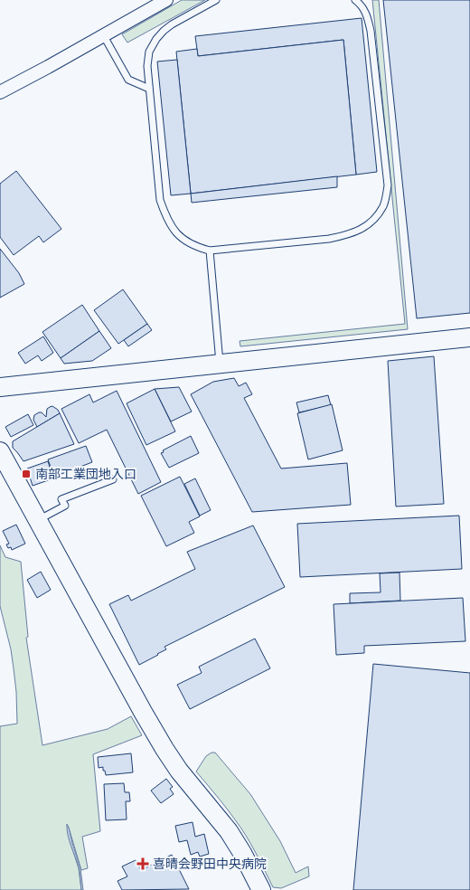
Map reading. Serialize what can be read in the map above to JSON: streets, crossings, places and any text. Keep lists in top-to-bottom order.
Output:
{
  "places": {
    "transit": ["南部工業団地入口"],
    "health": ["喜晴会野田中央病院"]
  }
}
